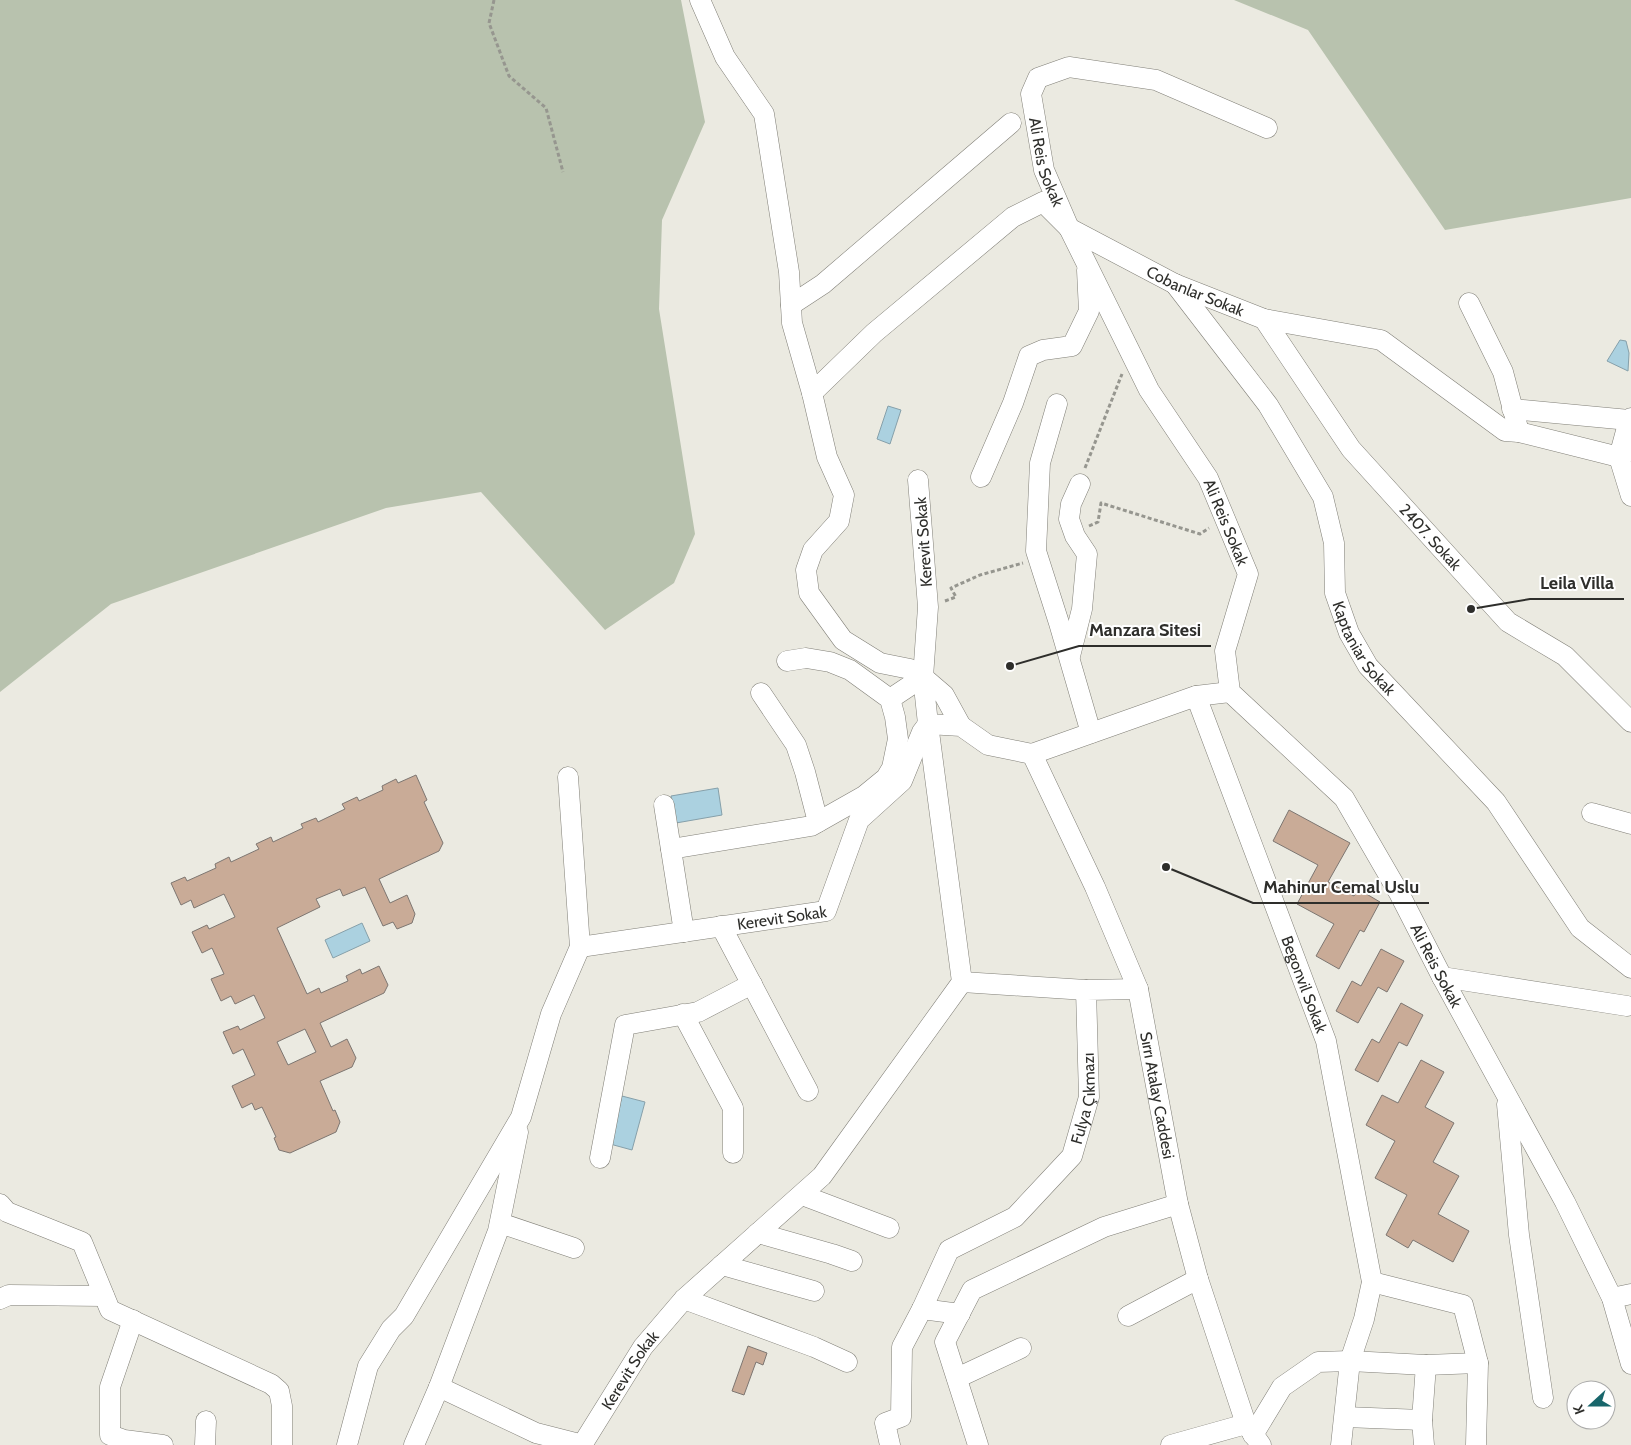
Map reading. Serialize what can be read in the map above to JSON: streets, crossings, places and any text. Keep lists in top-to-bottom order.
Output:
{
  "streets": {
    "street": [
      "Ali Reis Sokak",
      "Cobanlar Sokak",
      "2407. Sokak",
      "Kerevit Sokak",
      "Kaptaniar Sokak",
      "Begonvil Sokak",
      "Sırrı Atalay Caddesi",
      "Fulya Çıkmazı"
    ]
  },
  "crossings": [
    ["Ali Reis Sokak", "Cobanlar Sokak"],
    ["Cobanlar Sokak", "2407. Sokak"],
    ["Cobanlar Sokak", "Kaptaniar Sokak"]
  ],
  "places": ["Leila Villa", "Manzara Sitesi", "Mahinur Cemal Uslu"],
  "north": "left"
}
